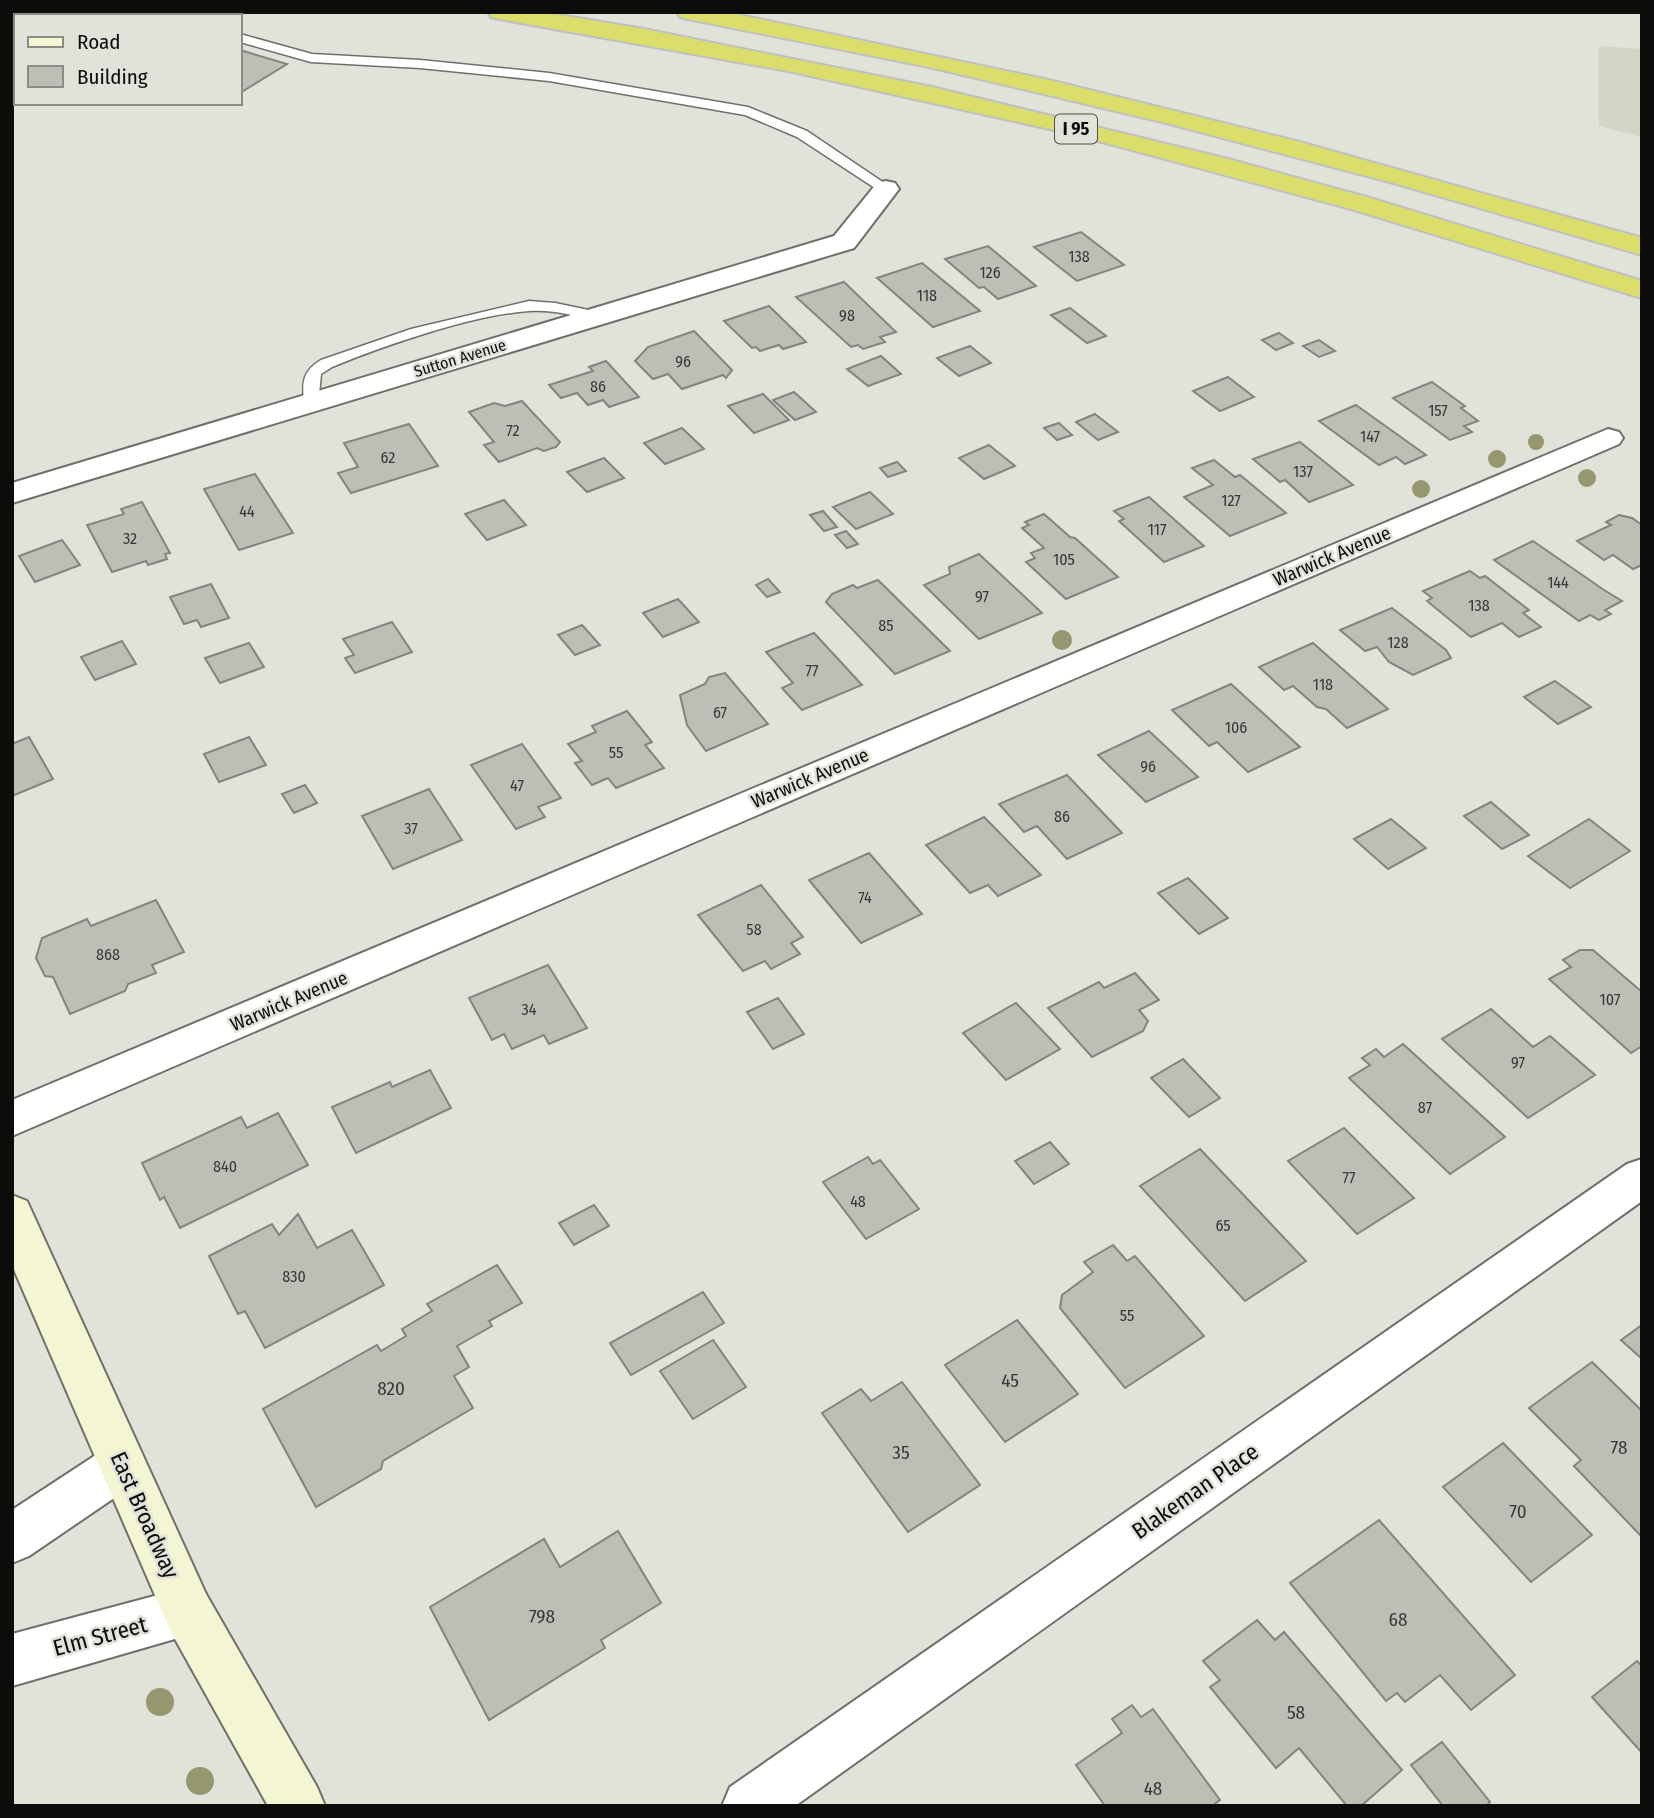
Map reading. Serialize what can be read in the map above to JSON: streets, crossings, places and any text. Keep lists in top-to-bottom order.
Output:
{
  "streets": {
    "highway": ["I 95"],
    "street": [
      "Sutton Avenue",
      "Warwick Avenue",
      "Blakeman Place",
      "East Broadway",
      "Elm Street"
    ]
  },
  "crossings": [
    ["East Broadway", "Elm Street"]
  ],
  "house_numbers": [
    "138",
    "126",
    "118",
    "98",
    "96",
    "86",
    "157",
    "72",
    "147",
    "62",
    "137",
    "127",
    "44",
    "117",
    "32",
    "105",
    "144",
    "97",
    "138",
    "85",
    "128",
    "77",
    "118",
    "67",
    "106",
    "55",
    "96",
    "47",
    "86",
    "37",
    "74",
    "58",
    "868",
    "107",
    "34",
    "97",
    "87",
    "840",
    "77",
    "48",
    "65",
    "830",
    "55",
    "45",
    "820",
    "78",
    "35",
    "70",
    "798",
    "68",
    "58",
    "48"
  ],
  "legend": ["Road", "Building"]
}
